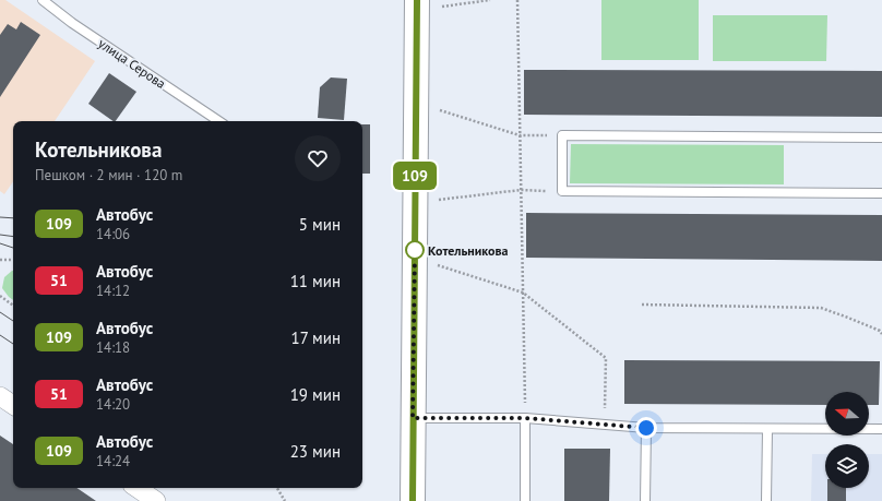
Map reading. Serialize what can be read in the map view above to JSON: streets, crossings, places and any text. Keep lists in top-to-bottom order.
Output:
{
  "streets": {
    "lane": ["улица Серова"]
  },
  "places": ["Котельникова"],
  "lines": ["bus line 109"],
  "north": "left",
  "page": {
    "on_map": "109",
    "heading": ["Котельникова", "Пешком · 2 мин · 120 m"],
    "list": [
      {
        "mark": "109",
        "name": "Автобус",
        "note": "14:06",
        "value": "5 мин"
      },
      {
        "mark": "51",
        "name": "Автобус",
        "note": "14:12",
        "value": "11 мин"
      },
      {
        "mark": "109",
        "name": "Автобус",
        "note": "14:18",
        "value": "17 мин"
      },
      {
        "mark": "51",
        "name": "Автобус",
        "note": "14:20",
        "value": "19 мин"
      },
      {
        "mark": "109",
        "name": "Автобус",
        "note": "14:24",
        "value": "23 мин"
      }
    ]
  }
}
